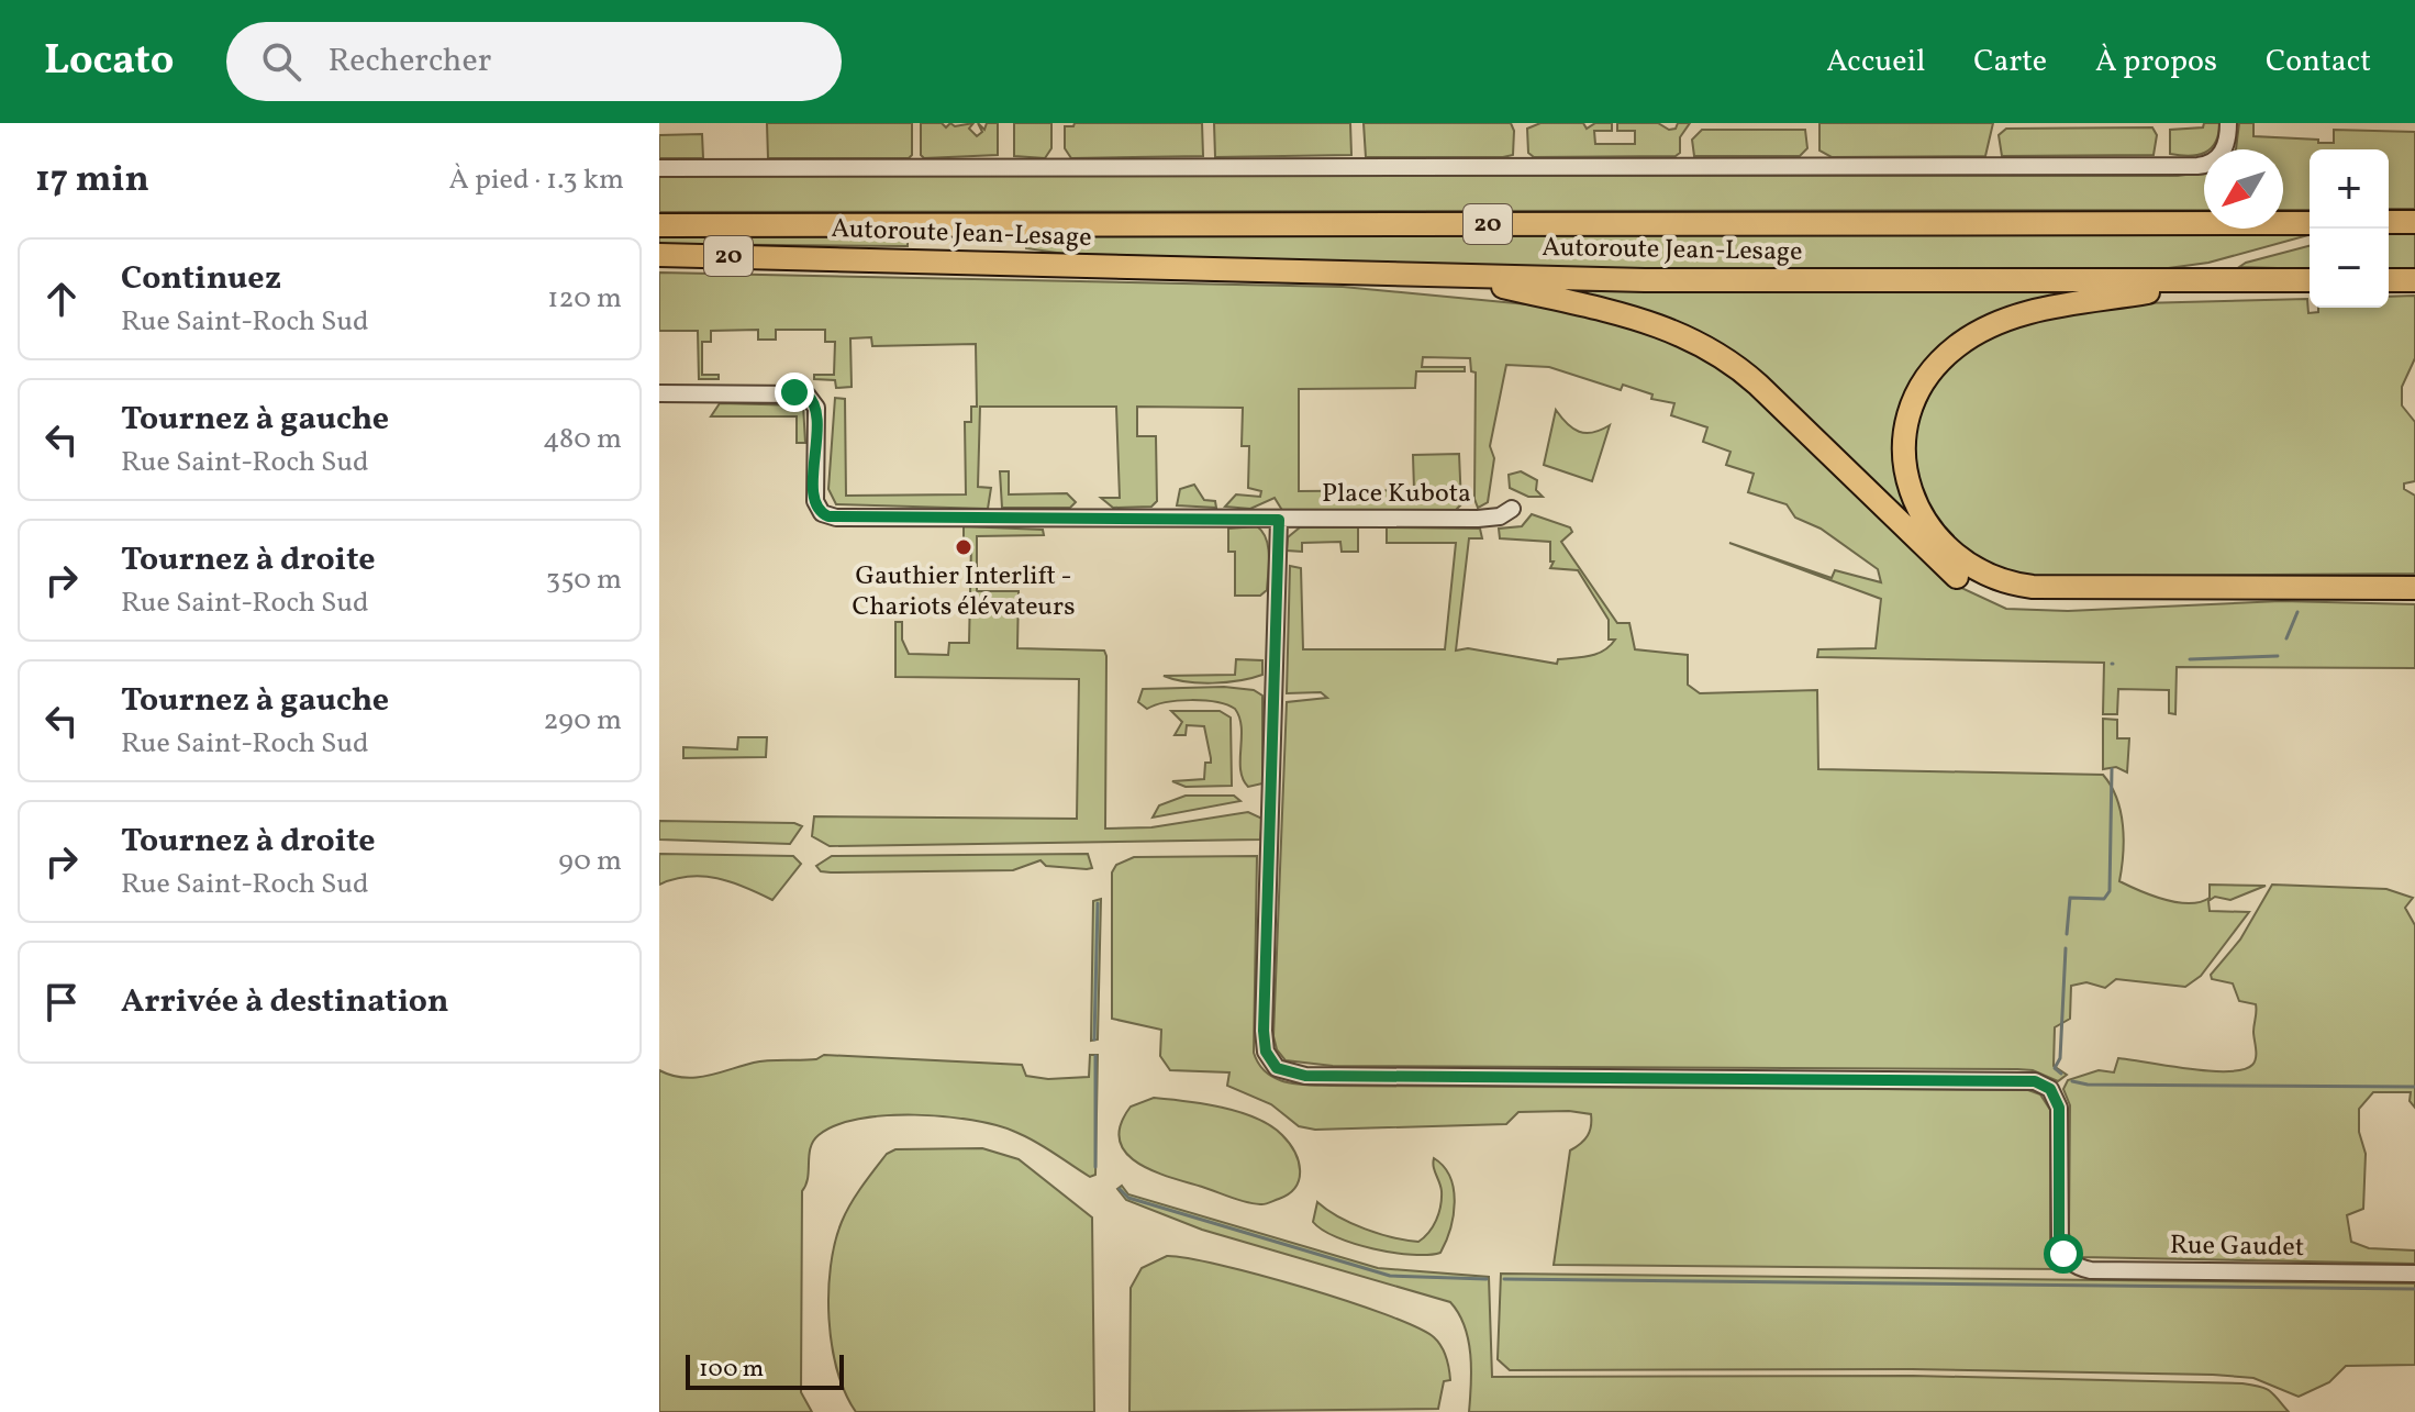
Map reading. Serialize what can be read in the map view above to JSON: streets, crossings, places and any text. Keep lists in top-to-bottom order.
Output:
{
  "streets": {
    "highway": ["20", "Autoroute Jean-Lesage"],
    "street": ["Place Kubota", "Rue Gaudet"]
  },
  "crossings": [
    ["Place Kubota", "Rue Gaudet"]
  ],
  "places": ["Gauthier Interlift - Chariots élévateurs"],
  "scale_bar": "100 m",
  "north": "bottom left",
  "page": {
    "header": "Locato",
    "search": "Rechercher",
    "nav": [
      "Accueil",
      "Carte",
      "À propos",
      "Contact"
    ],
    "heading": ["17 min", "À pied · 1.3 km"],
    "map_buttons": ["+", "−"],
    "list": [
      ["Continuez", "Rue Saint-Roch Sud", "120 m"],
      ["Tournez à gauche", "Rue Saint-Roch Sud", "480 m"],
      ["Tournez à droite", "Rue Saint-Roch Sud", "350 m"],
      ["Tournez à gauche", "Rue Saint-Roch Sud", "290 m"],
      ["Tournez à droite", "Rue Saint-Roch Sud", "90 m"],
      "Arrivée à destination"
    ],
    "scale": "100 m"
  }
}
